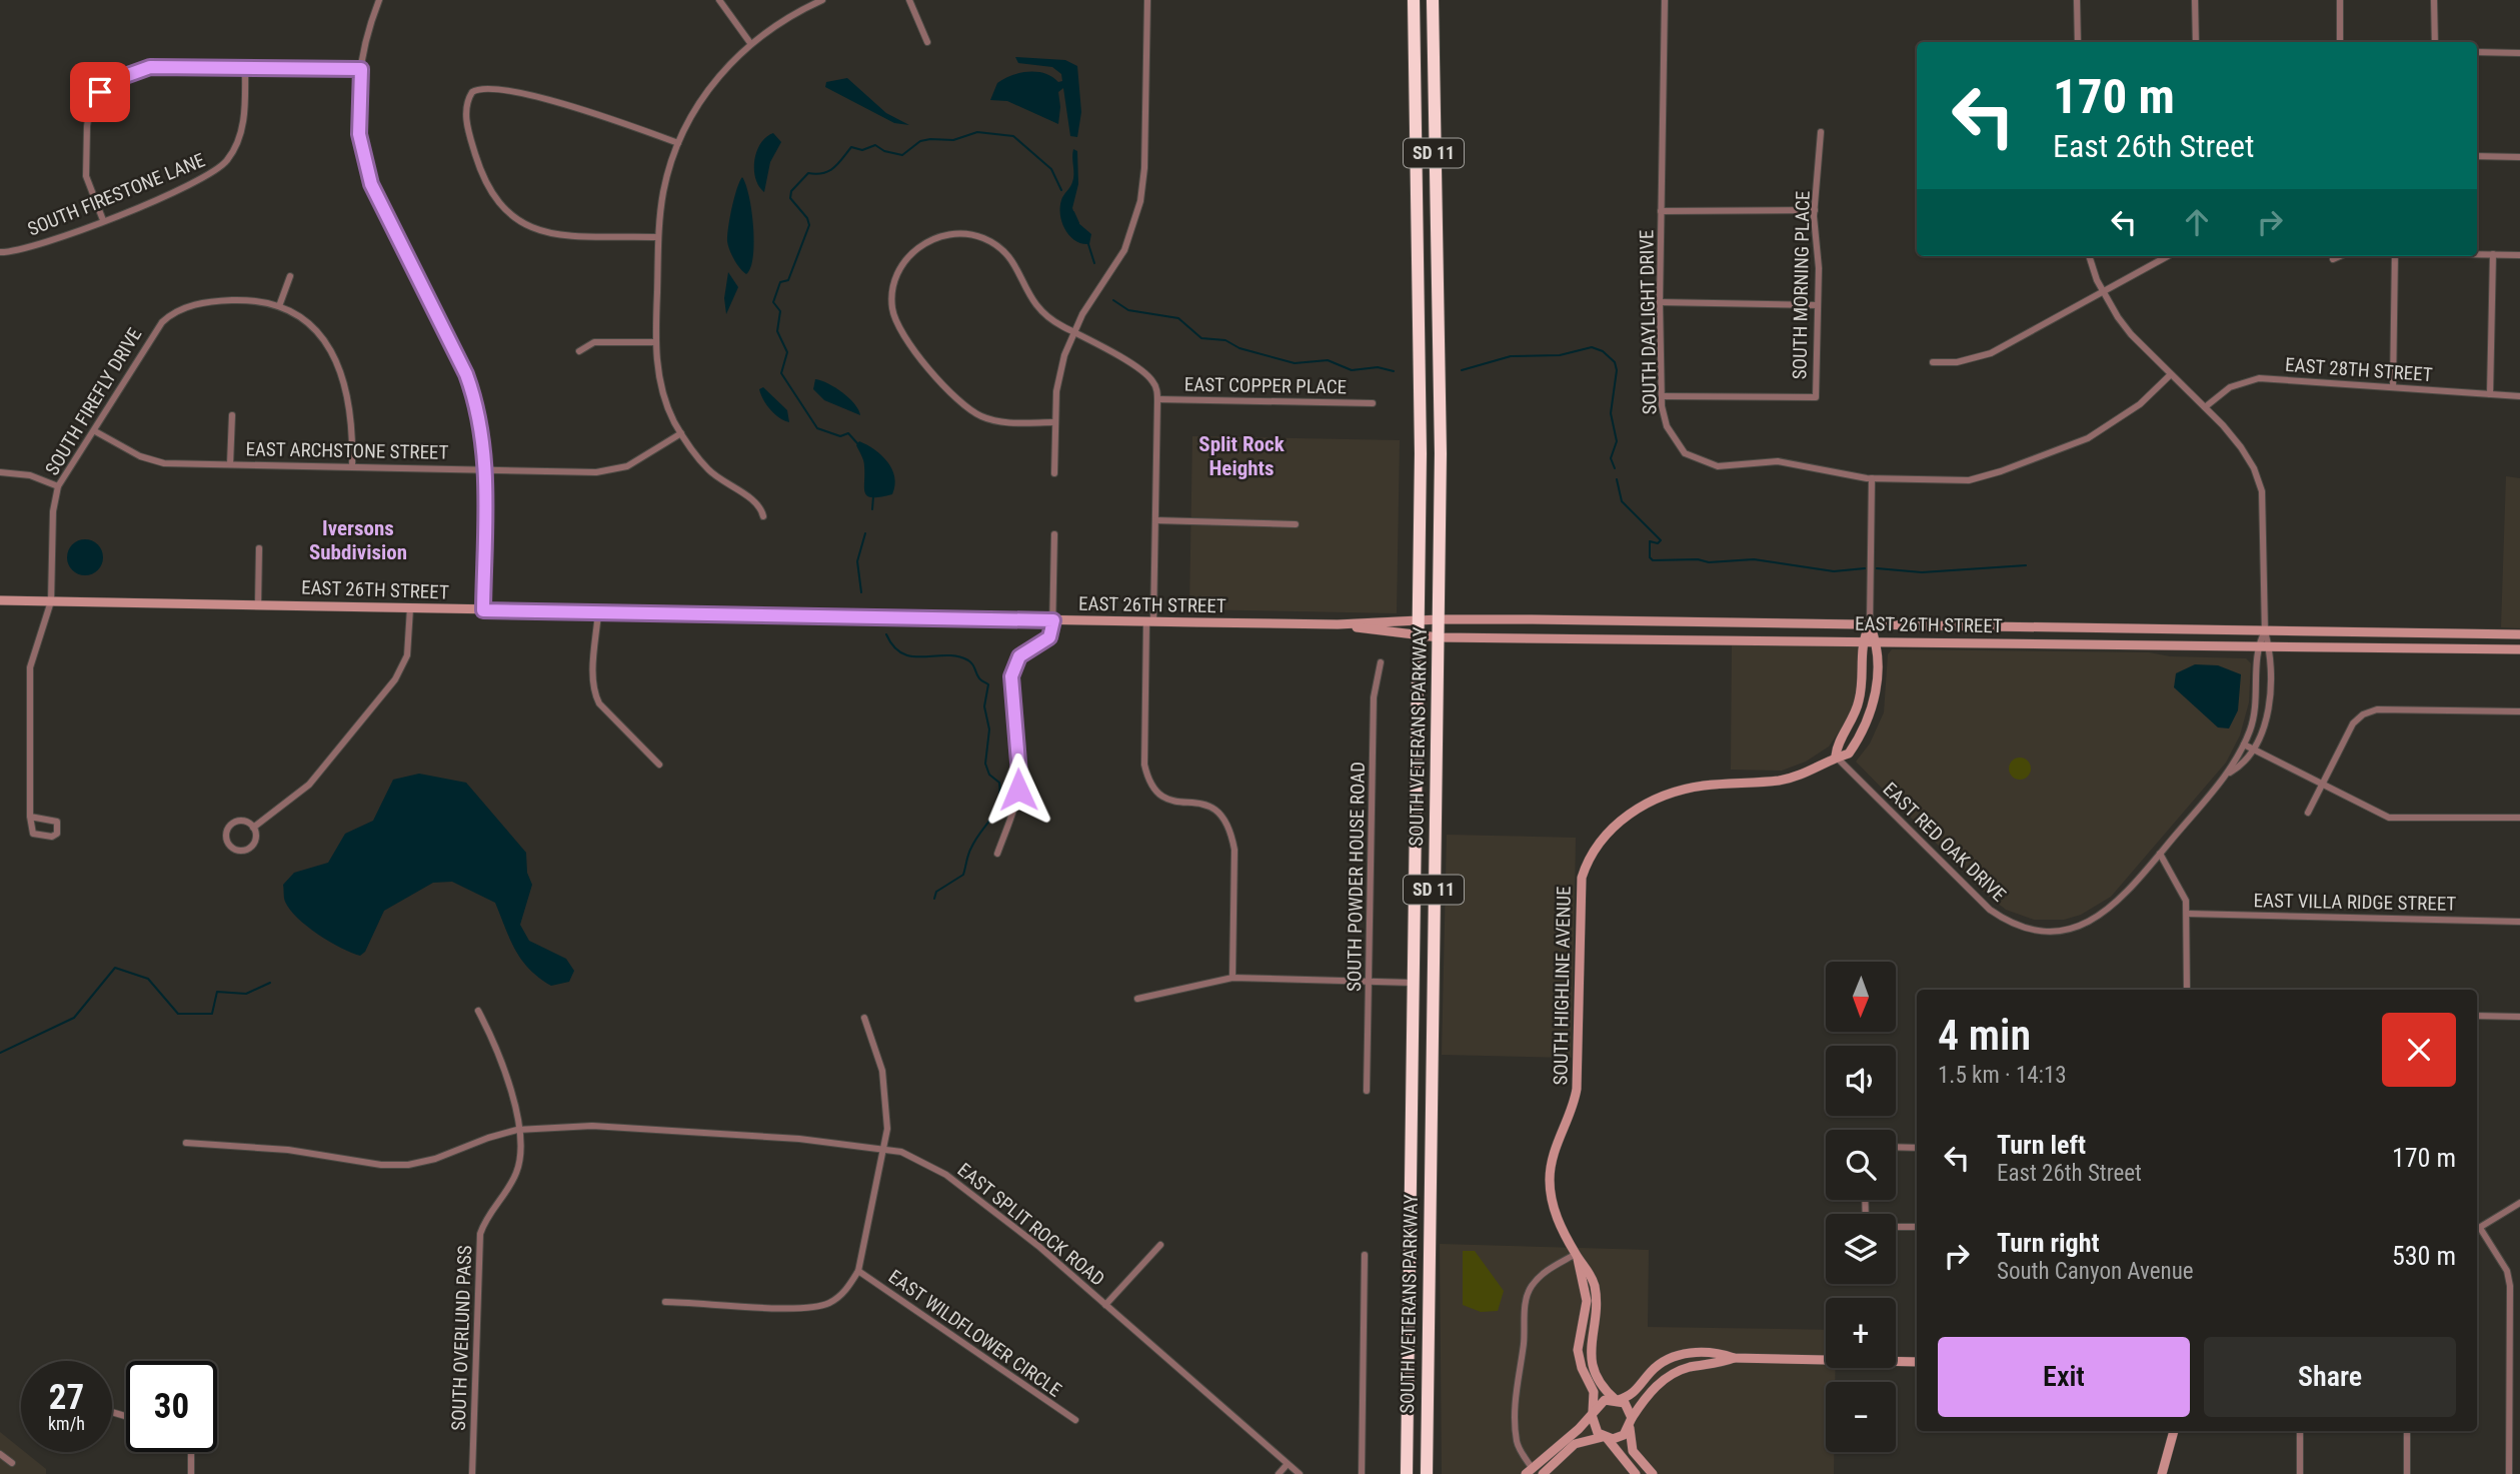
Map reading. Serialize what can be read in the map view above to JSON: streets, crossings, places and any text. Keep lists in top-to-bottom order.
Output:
{
  "streets": {
    "highway": ["SD 11", "SOUTH VETERANS PARKWAY"],
    "main road": ["EAST 26TH STREET", "SOUTH HIGHLINE AVENUE"],
    "street": [
      "SOUTH FIRESTONE LANE",
      "SOUTH MORNING PLACE",
      "SOUTH DAYLIGHT DRIVE",
      "EAST 28TH STREET",
      "EAST COPPER PLACE",
      "SOUTH FIREFLY DRIVE",
      "EAST ARCHSTONE STREET",
      "EAST RED OAK DRIVE",
      "SOUTH POWDER HOUSE ROAD",
      "EAST VILLA RIDGE STREET",
      "EAST SPLIT ROCK ROAD",
      "EAST WILDFLOWER CIRCLE",
      "SOUTH OVERLUND PASS"
    ]
  },
  "crossings": [
    ["SOUTH MORNING PLACE", "SOUTH DAYLIGHT DRIVE"],
    ["SOUTH DAYLIGHT DRIVE", "SOUTH HIGHLINE AVENUE"],
    ["SOUTH FIREFLY DRIVE", "EAST ARCHSTONE STREET"],
    ["SOUTH FIREFLY DRIVE", "EAST 26TH STREET"],
    ["EAST 26TH STREET", "SOUTH VETERANS PARKWAY"],
    ["EAST 26TH STREET", "EAST RED OAK DRIVE"],
    ["EAST 26TH STREET", "SOUTH HIGHLINE AVENUE"],
    ["EAST RED OAK DRIVE", "SOUTH HIGHLINE AVENUE"],
    ["EAST SPLIT ROCK ROAD", "SOUTH OVERLUND PASS"]
  ],
  "districts": ["Split Rock Heights", "Iversons Subdivision"],
  "north": "bottom",
  "page": {
    "turn": ["170 m", "East 26th Street"],
    "map_buttons": ["+", "−"],
    "heading": ["4 min", "1.5 km · 14:13"],
    "list": [
      {
        "name": "Turn left",
        "note": "East 26th Street",
        "value": "170 m"
      },
      {
        "name": "Turn right",
        "note": "South Canyon Avenue",
        "value": "530 m"
      }
    ],
    "buttons": ["Exit", "Share"],
    "speed": "27 km/h",
    "limit": "30"
  }
}
